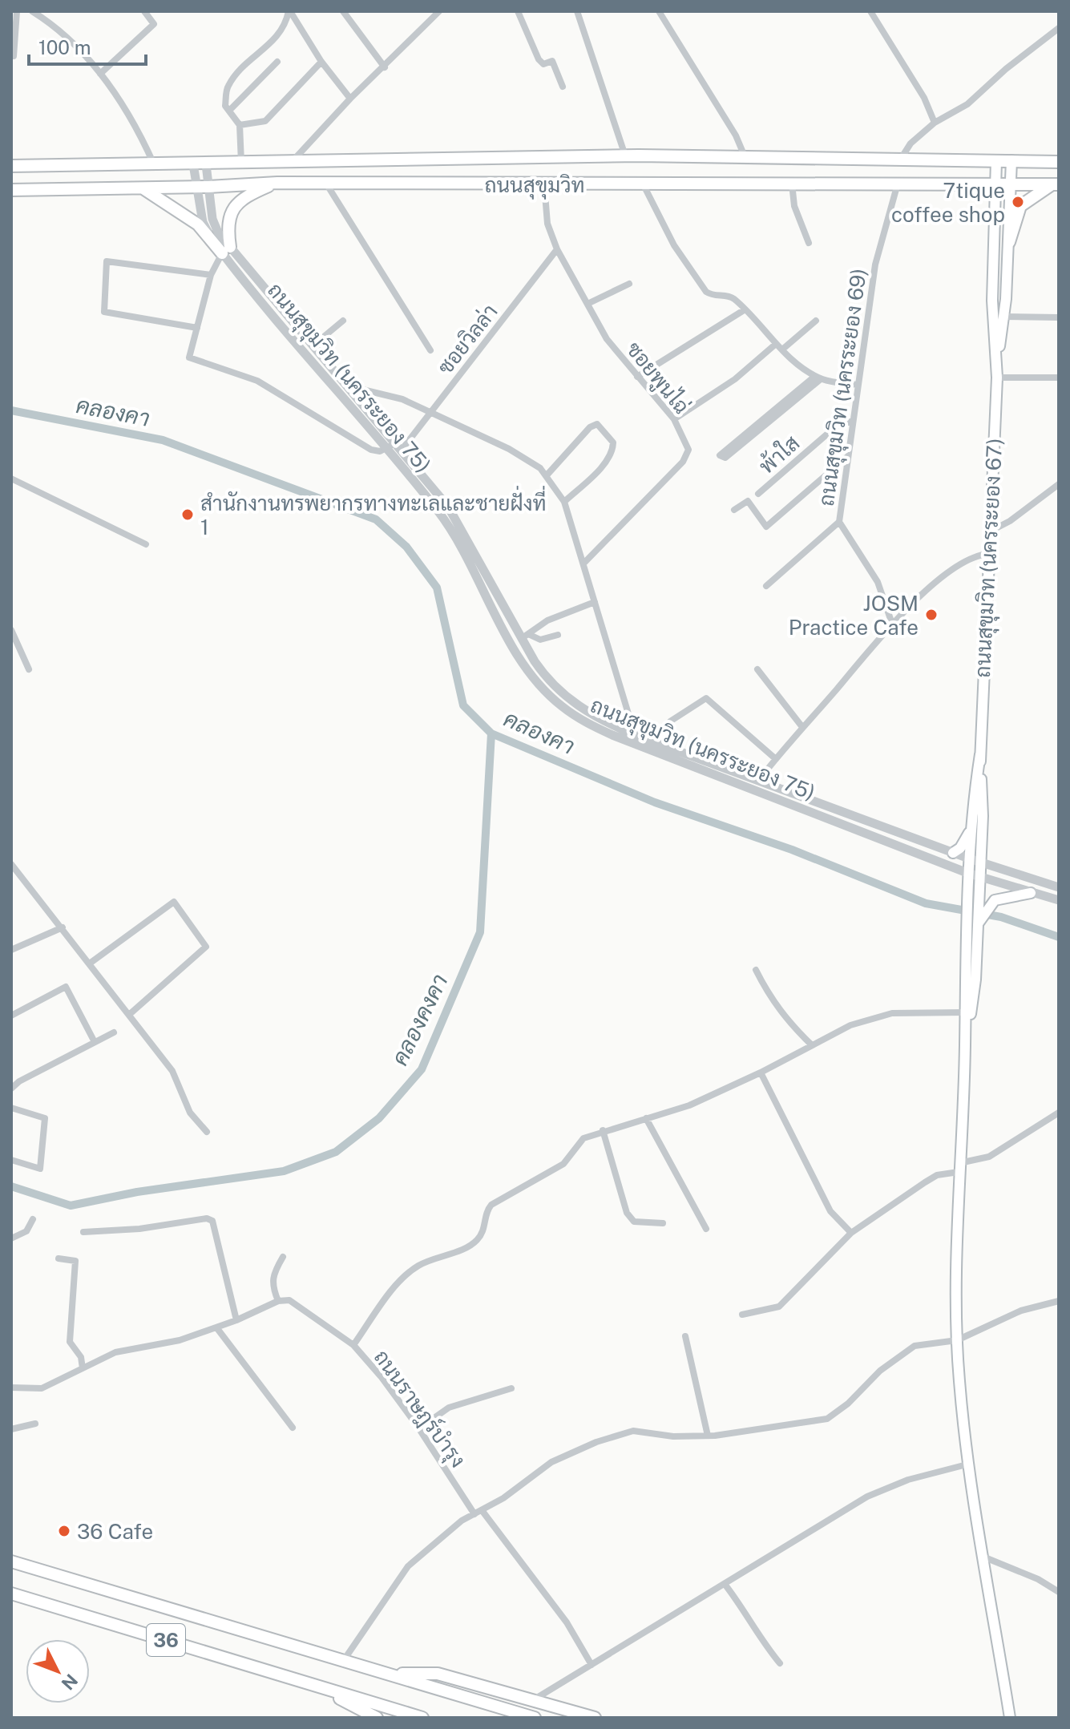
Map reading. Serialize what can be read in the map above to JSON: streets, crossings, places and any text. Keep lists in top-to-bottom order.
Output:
{
  "streets": {
    "main road": ["ถนนสุขุมวิท", "ถนนสุขุมวิท (นครระยอง 67)", "36"],
    "street": [
      "ซอยวิลล่า",
      "ถนนสุขุมวิท (นครระยอง 75)",
      "ซอยพูนไฉ่",
      "ถนนสุขุมวิท (นครระยอง 69)",
      "พ้าใส",
      "ถนนราษฎร์บำรุง"
    ]
  },
  "crossings": [
    ["ถนนสุขุมวิท", "ถนนสุขุมวิท (นครระยอง 75)"],
    ["ถนนสุขุมวิท", "ซอยพูนไฉ่"],
    ["ถนนสุขุมวิท", "ถนนสุขุมวิท (นครระยอง 69)"],
    ["ถนนสุขุมวิท", "ถนนสุขุมวิท (นครระยอง 67)"],
    ["ซอยวิลล่า", "ถนนสุขุมวิท (นครระยอง 75)"],
    ["ซอยวิลล่า", "ซอยพูนไฉ่"],
    ["ถนนสุขุมวิท (นครระยอง 75)", "ถนนสุขุมวิท (นครระยอง 67)"],
    ["ถนนสุขุมวิท (นครระยอง 69)", "พ้าใส"]
  ],
  "water": ["คลองคา", "คลองคงคา"],
  "places": [
    "7tique coffee shop",
    "สำนักงานทรพยากรทางทะเลและชายฝั่งที่ 1",
    "JOSM Practice Cafe",
    "36 Cafe"
  ],
  "scale_bar": "100 m",
  "north": "bottom right"
}
